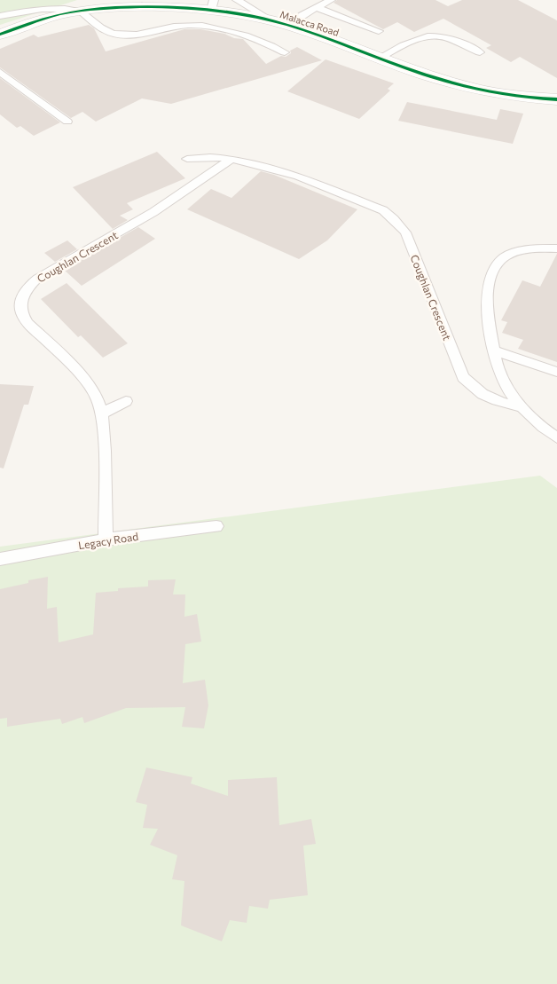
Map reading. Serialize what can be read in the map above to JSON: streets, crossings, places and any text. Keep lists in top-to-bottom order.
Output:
{
  "streets": {
    "street": ["Malacca Road"],
    "lane": ["Coughlan Crescent", "Legacy Road"]
  },
  "crossings": [
    ["Coughlan Crescent", "Legacy Road"]
  ]
}
